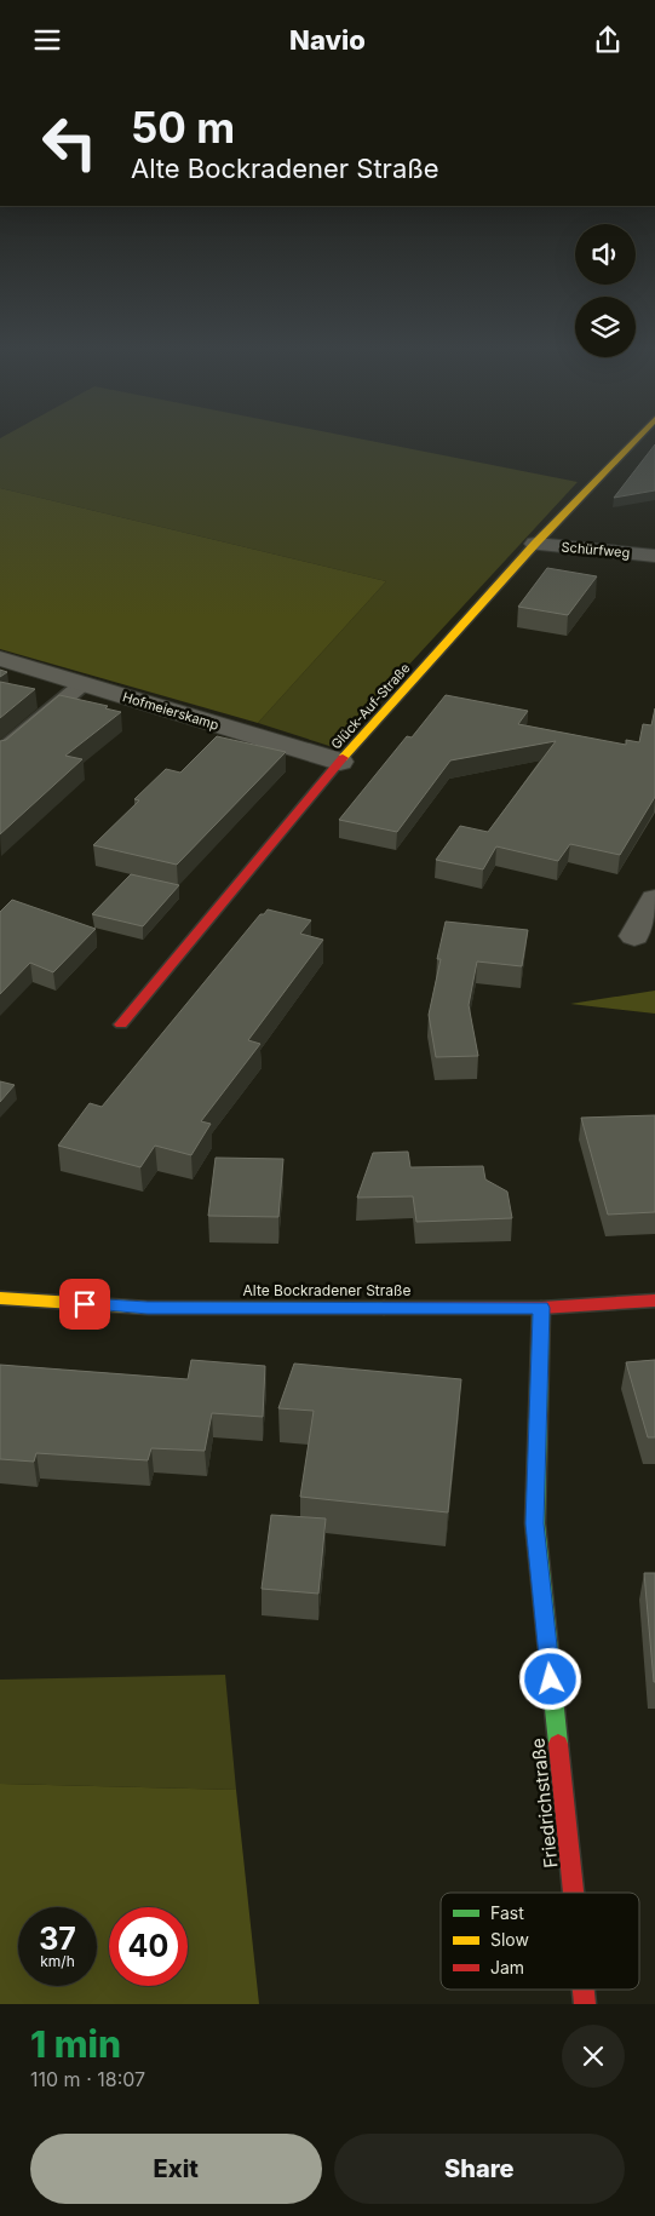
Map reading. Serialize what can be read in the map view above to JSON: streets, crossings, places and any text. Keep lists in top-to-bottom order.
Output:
{
  "streets": {
    "street": [
      "Schürfweg",
      "Glück-Auf-Straße",
      "Hofmeierskamp",
      "Alte Bockradener Straße",
      "Friedrichstraße"
    ]
  },
  "crossings": [
    ["Schürfweg", "Glück-Auf-Straße"],
    ["Glück-Auf-Straße", "Hofmeierskamp"],
    ["Alte Bockradener Straße", "Friedrichstraße"]
  ],
  "legend": ["Fast", "Slow", "Jam"],
  "page": {
    "header": "Navio",
    "turn": ["50 m", "Alte Bockradener Straße"],
    "speed": "37 km/h",
    "limit": "40",
    "heading": ["1 min", "110 m · 18:07"],
    "buttons": ["Exit", "Share"]
  }
}
